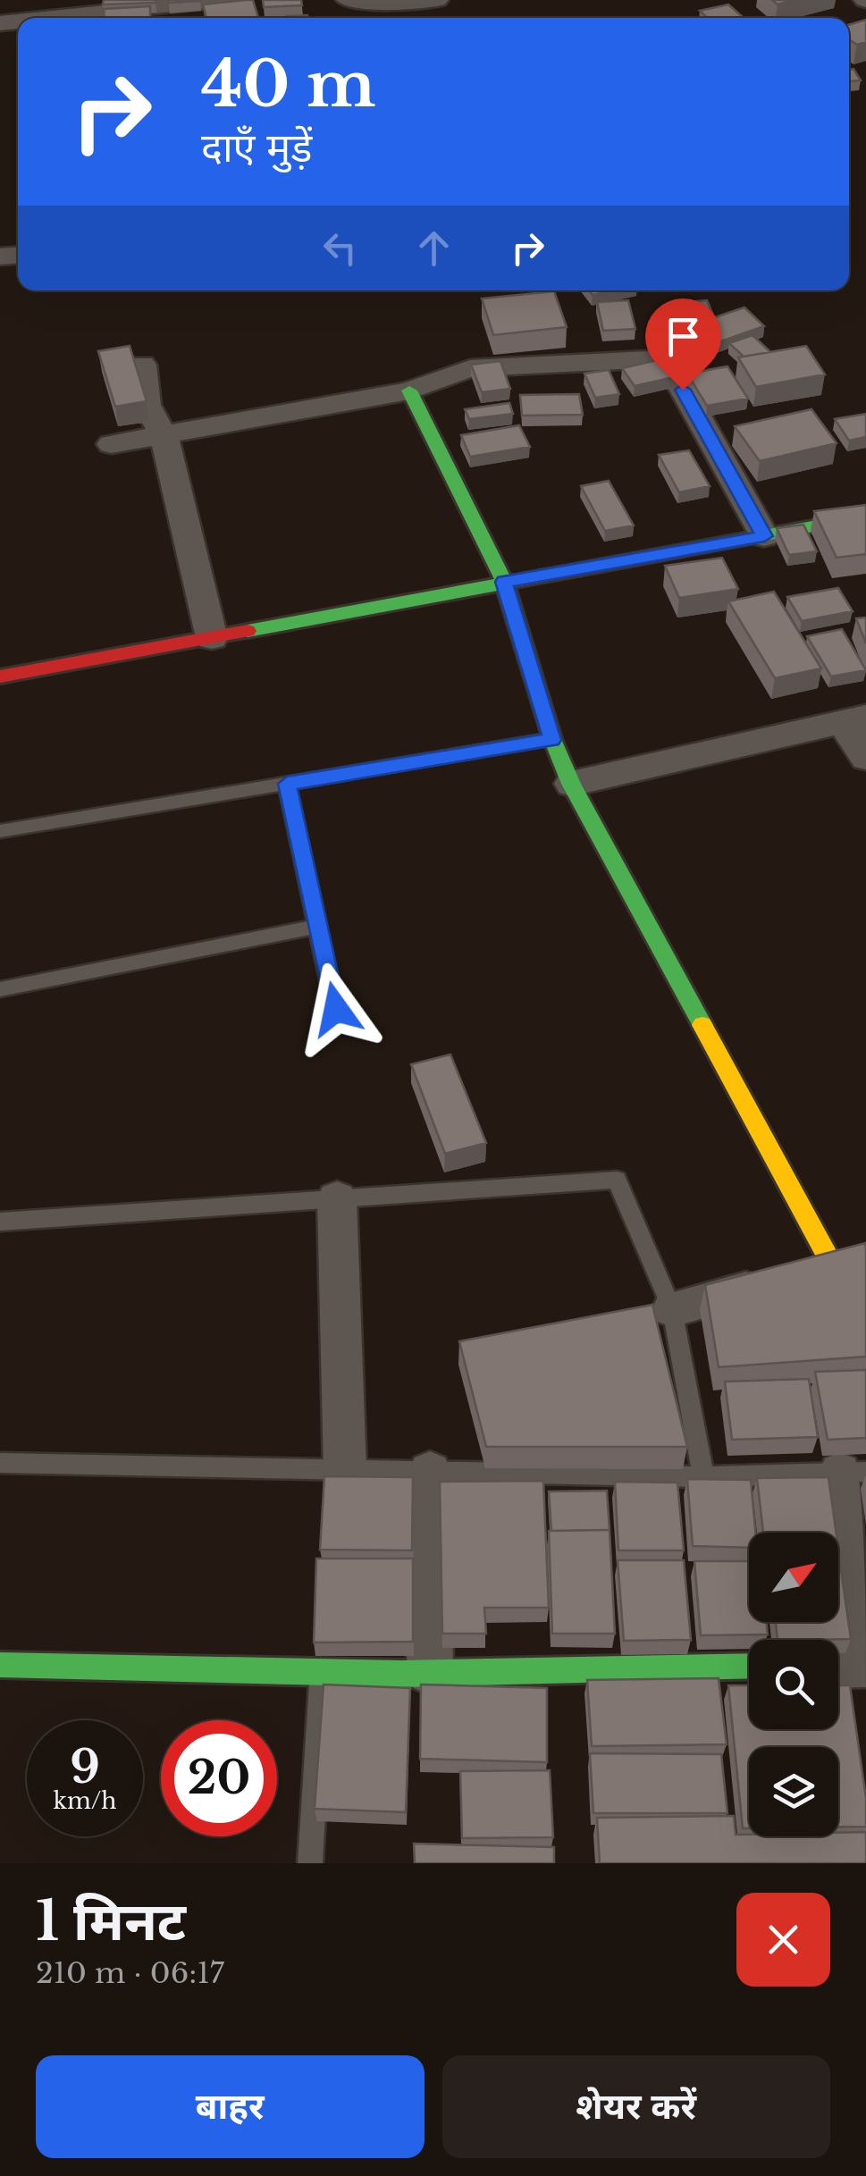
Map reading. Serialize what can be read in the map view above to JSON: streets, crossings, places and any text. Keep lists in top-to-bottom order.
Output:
{
  "north": "top right",
  "page": {
    "turn": ["40 m", "दाएँ मुड़ें"],
    "speed": "9 km/h",
    "limit": "20",
    "heading": ["1 मिनट", "210 m · 06:17"],
    "buttons": ["बाहर", "शेयर करें"]
  }
}
